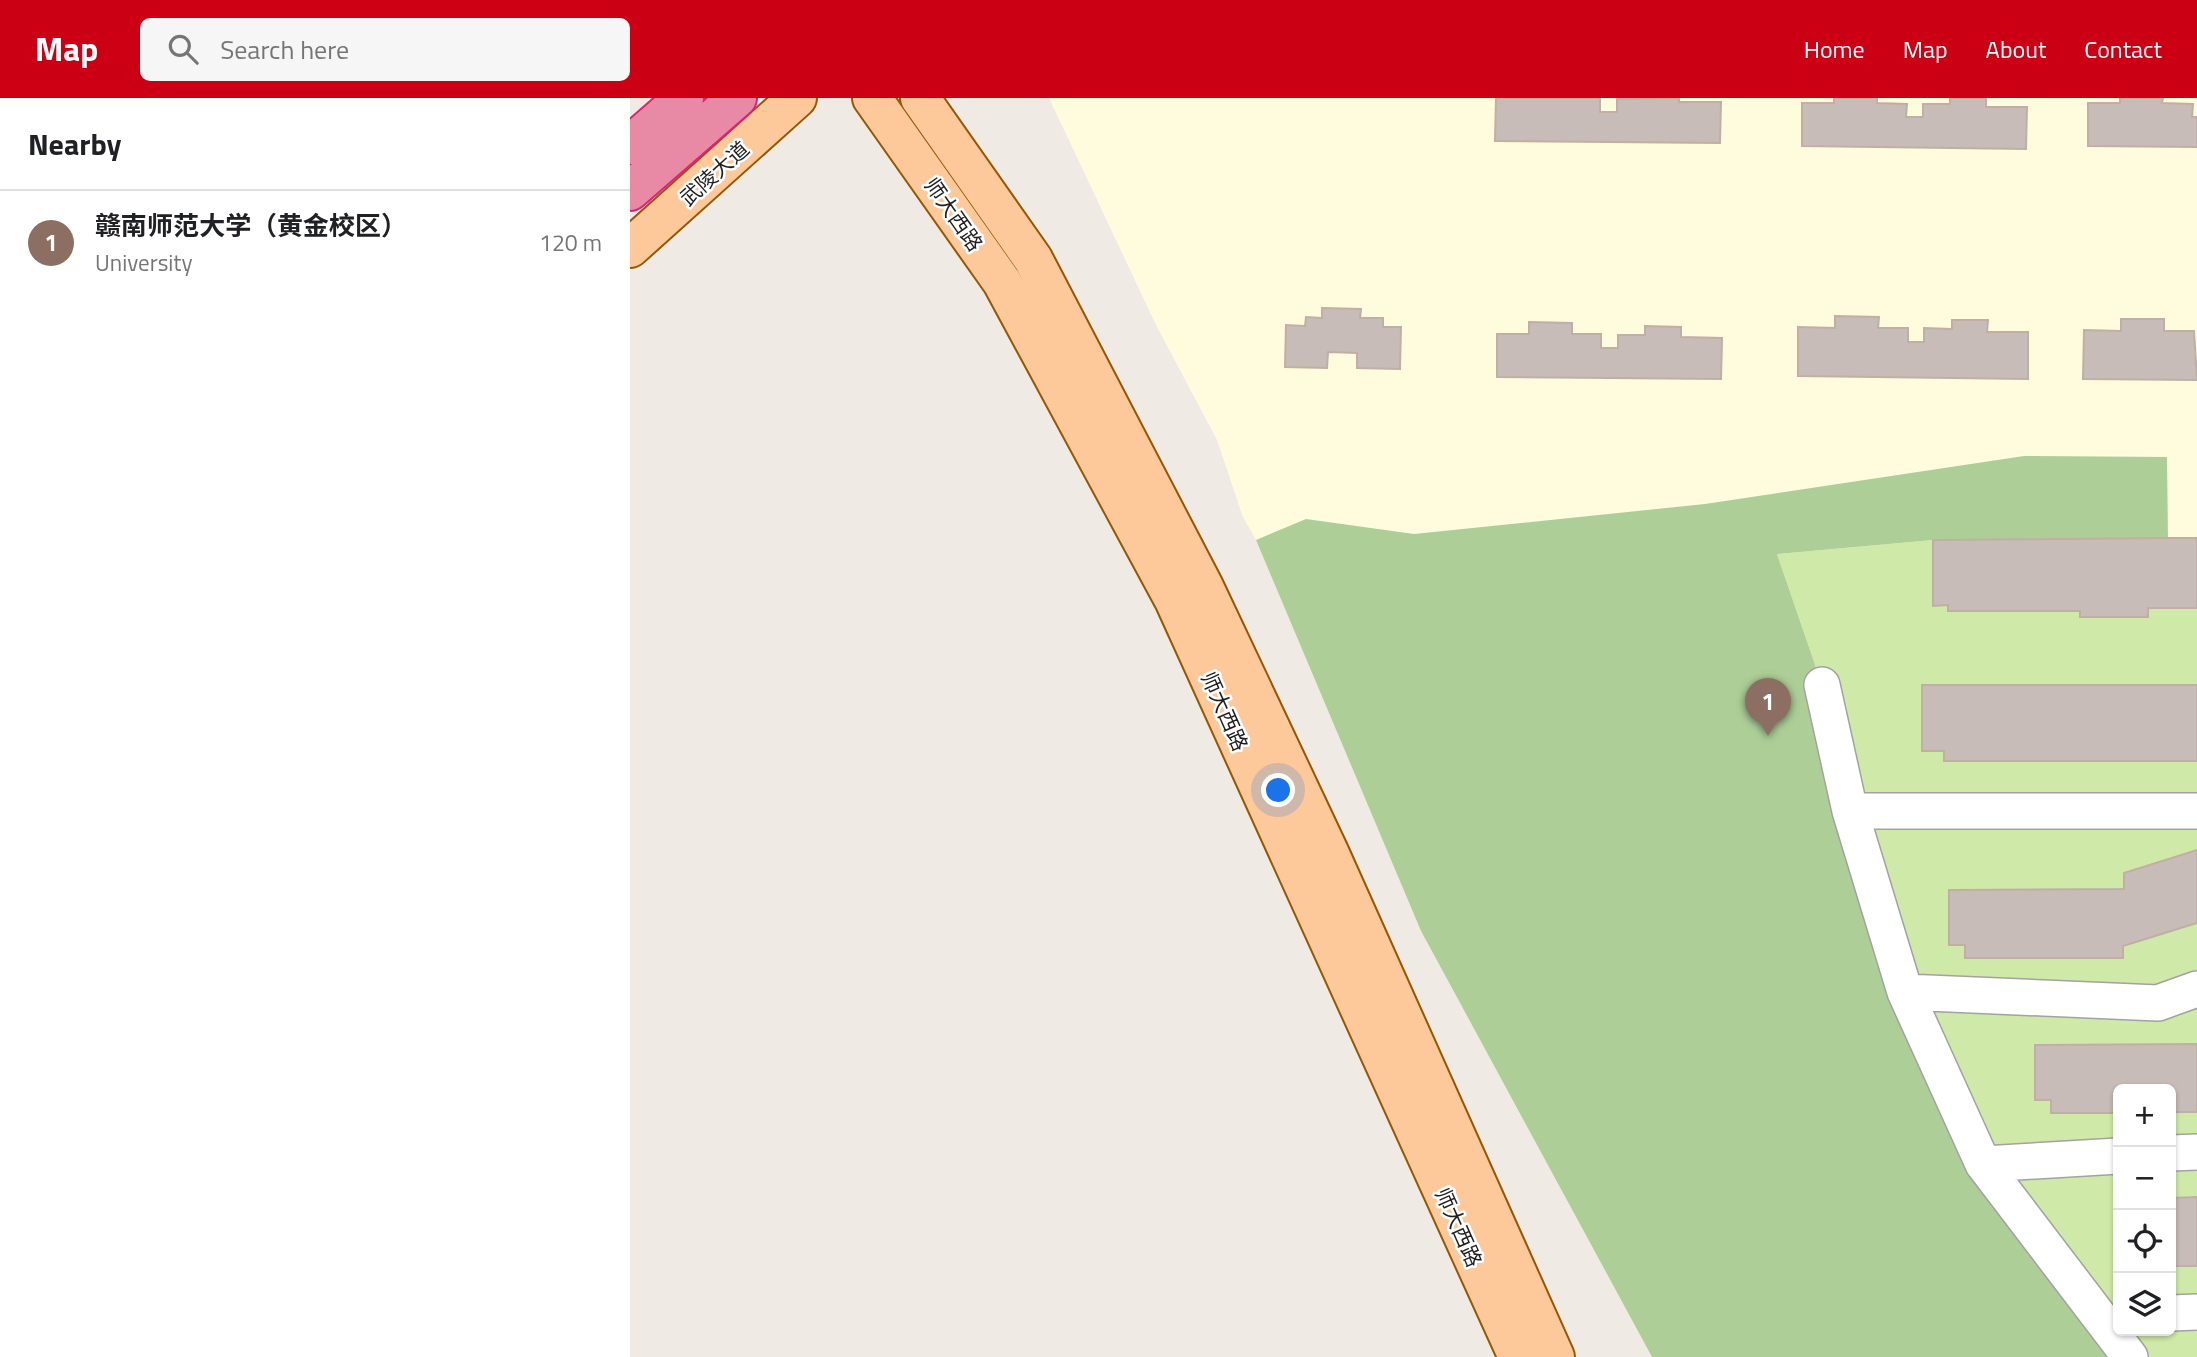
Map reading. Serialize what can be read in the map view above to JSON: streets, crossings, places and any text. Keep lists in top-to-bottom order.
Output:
{
  "streets": {
    "main road": ["武陵大道", "师大西路"]
  },
  "page": {
    "header": "Map",
    "search": "Search here",
    "nav": [
      "Home",
      "Map",
      "About",
      "Contact"
    ],
    "heading": "Nearby",
    "list": [
      {
        "mark": "1",
        "name": "赣南师范大学（黄金校区）",
        "note": "University",
        "value": "120 m"
      }
    ],
    "pins": "1",
    "map_buttons": ["+", "−"]
  }
}
